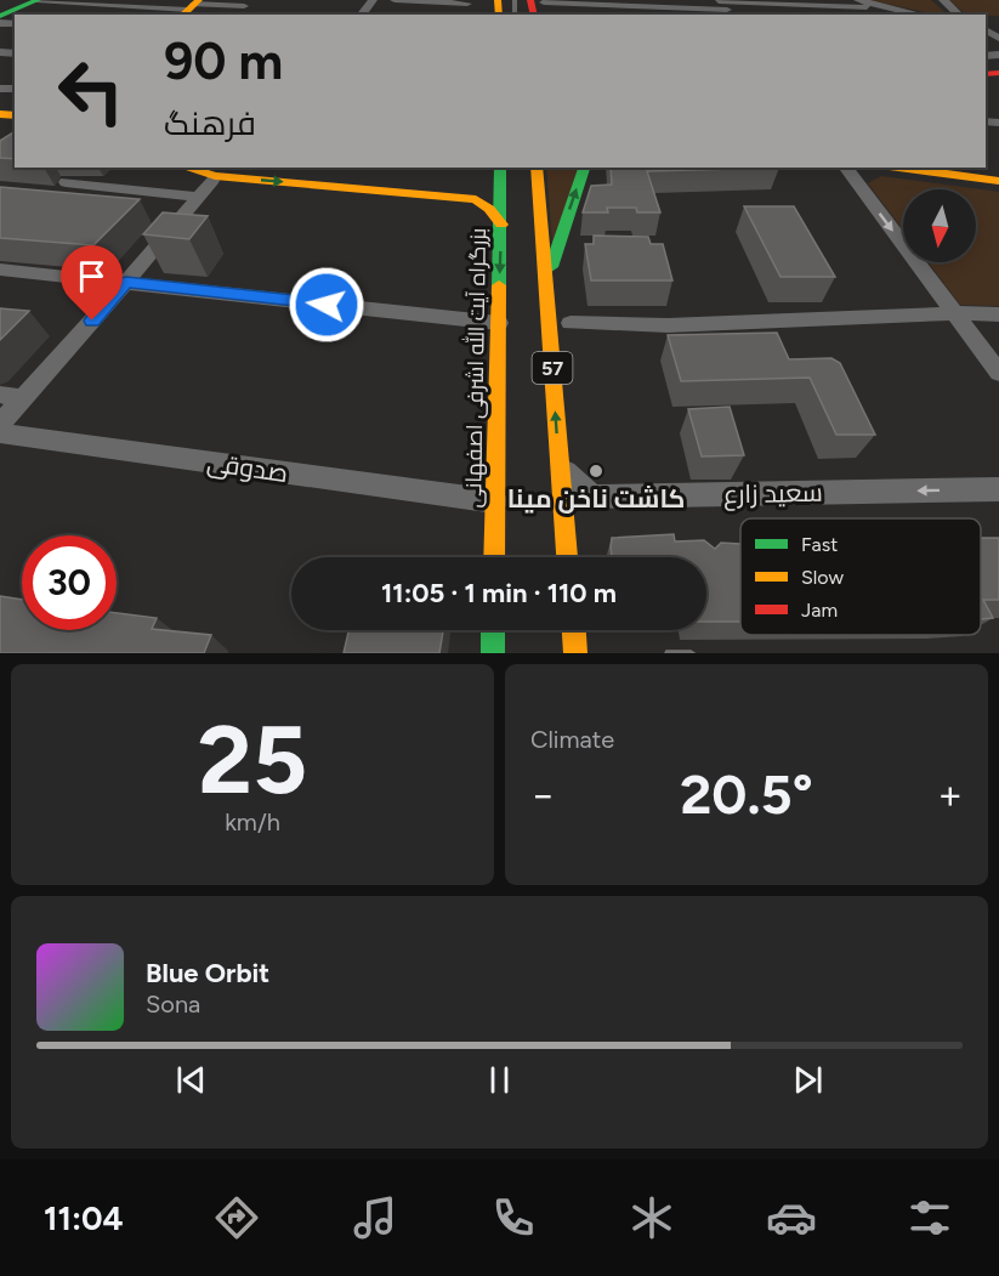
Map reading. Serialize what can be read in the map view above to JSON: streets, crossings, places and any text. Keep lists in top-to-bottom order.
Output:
{
  "streets": {
    "main road": ["بزرگراه آیت الله اشرفی اصفهانی", "57"],
    "street": ["صدوقی", "سعید زارع"]
  },
  "crossings": [
    ["بزرگراه آیت الله اشرفی اصفهانی", "صدوقی"],
    ["57", "سعید زارع"]
  ],
  "places": ["کاشت ناخن مینا"],
  "legend": ["Fast", "Slow", "Jam"],
  "north": "bottom",
  "page": {
    "turn": ["90 m", "فرهنگ"],
    "limit": "30",
    "trip": "11:05 · 1 min · 110 m",
    "tile": [
      ["25", "km/h"],
      "Climate"
    ],
    "heat": ["−", "20.5°", "+"],
    "song": ["Blue Orbit", "Sona"],
    "tabs": "11:04"
  }
}
